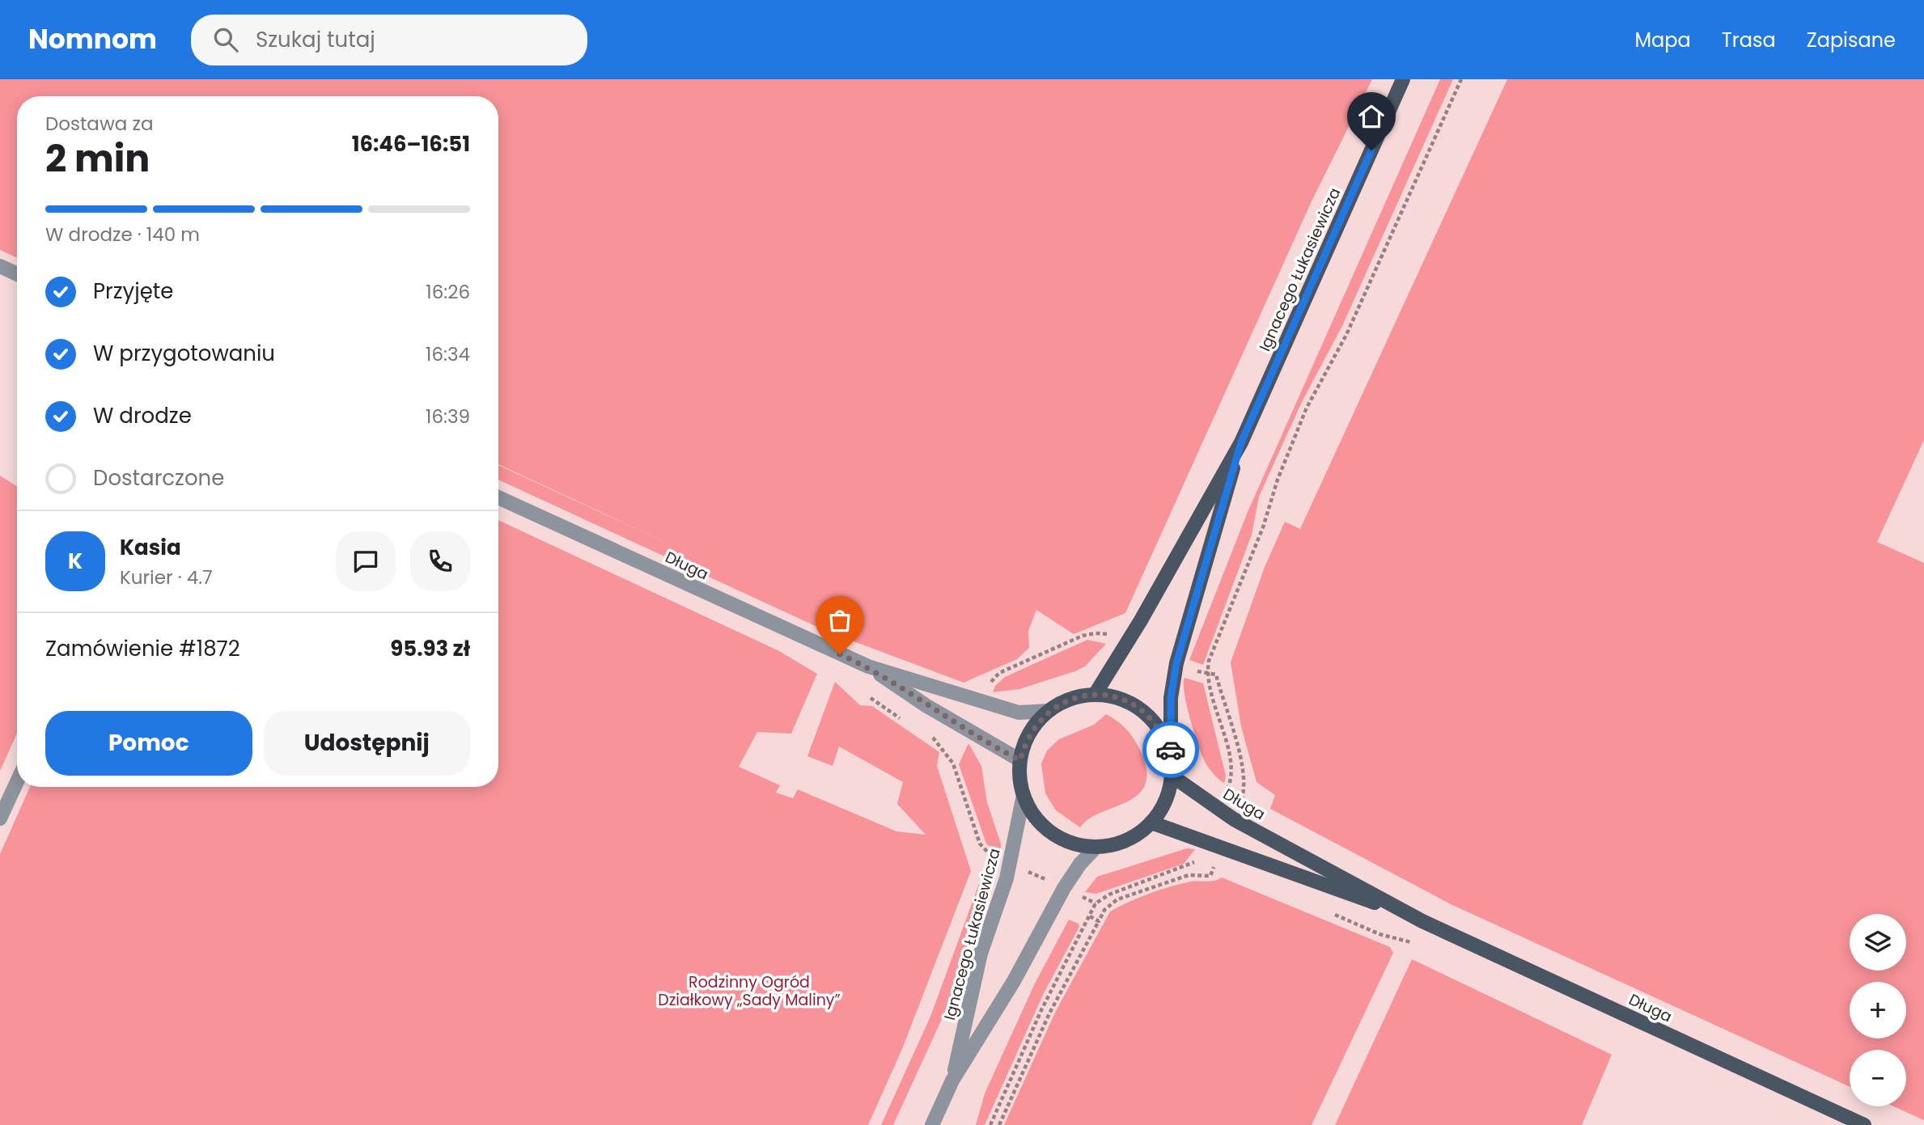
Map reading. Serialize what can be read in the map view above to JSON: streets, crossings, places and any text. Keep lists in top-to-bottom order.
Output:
{
  "streets": {
    "main road": ["Ignacego Łukasiewicza", "Długa"]
  },
  "crossings": [
    ["Ignacego Łukasiewicza", "Długa"]
  ],
  "parks": ["Rodzinny Ogród Działkowy „Sady Maliny”"],
  "page": {
    "header": "Nomnom",
    "search": "Szukaj tutaj",
    "nav": ["Mapa", "Trasa", "Zapisane"],
    "heading": ["2 min", "Dostawa za", "16:46–16:51"],
    "panel": [
      "Kasia",
      "Kurier · 4.7",
      "Zamówienie #1872",
      "95.93 zł"
    ],
    "bar": "W drodze · 140 m",
    "list": [
      ["Przyjęte", "16:26"],
      ["W przygotowaniu", "16:34"],
      ["W drodze", "16:39"],
      "Dostarczone"
    ],
    "round": "K",
    "buttons": ["Pomoc", "Udostępnij"],
    "map_buttons": ["+", "−"]
  }
}
